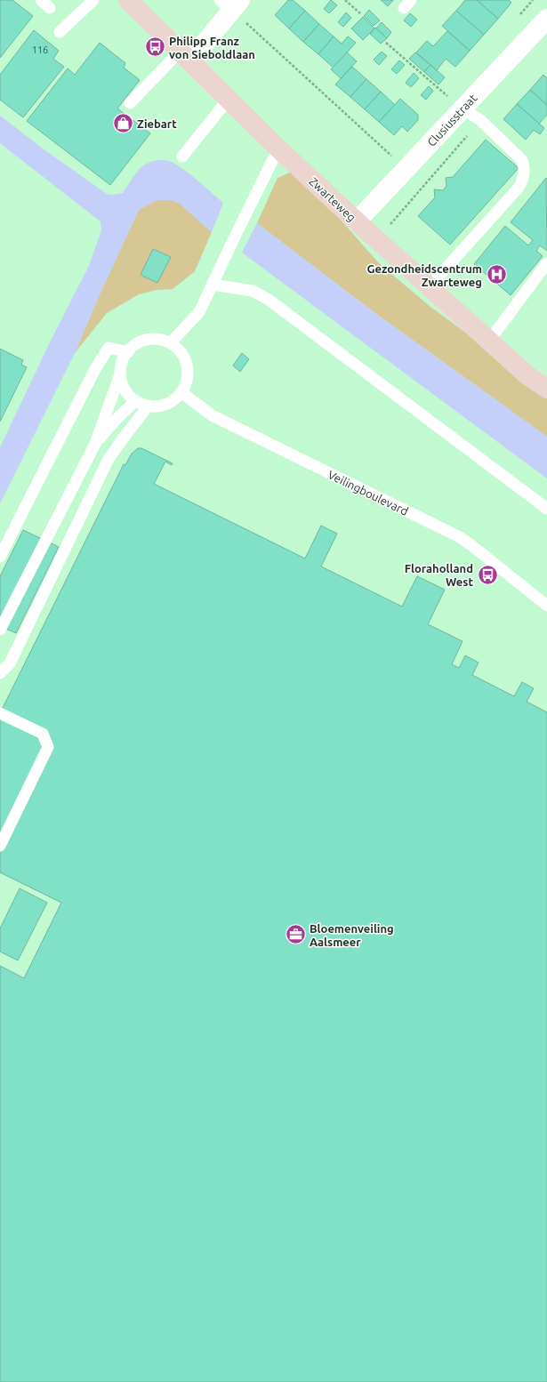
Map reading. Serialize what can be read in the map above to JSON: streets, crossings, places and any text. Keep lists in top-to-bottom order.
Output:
{
  "streets": {
    "street": ["Clusiusstraat", "Zwarteweg"],
    "lane": ["Veilingboulevard"]
  },
  "crossings": [
    ["Clusiusstraat", "Zwarteweg"]
  ],
  "places": {
    "bus stop": ["Philipp Franz von Sieboldlaan", "Floraholland West"],
    "shop": ["Ziebart"],
    "hospital": ["Gezondheidscentrum Zwarteweg"],
    "office": ["Bloemenveiling Aalsmeer"]
  },
  "house_numbers": ["116"]
}
